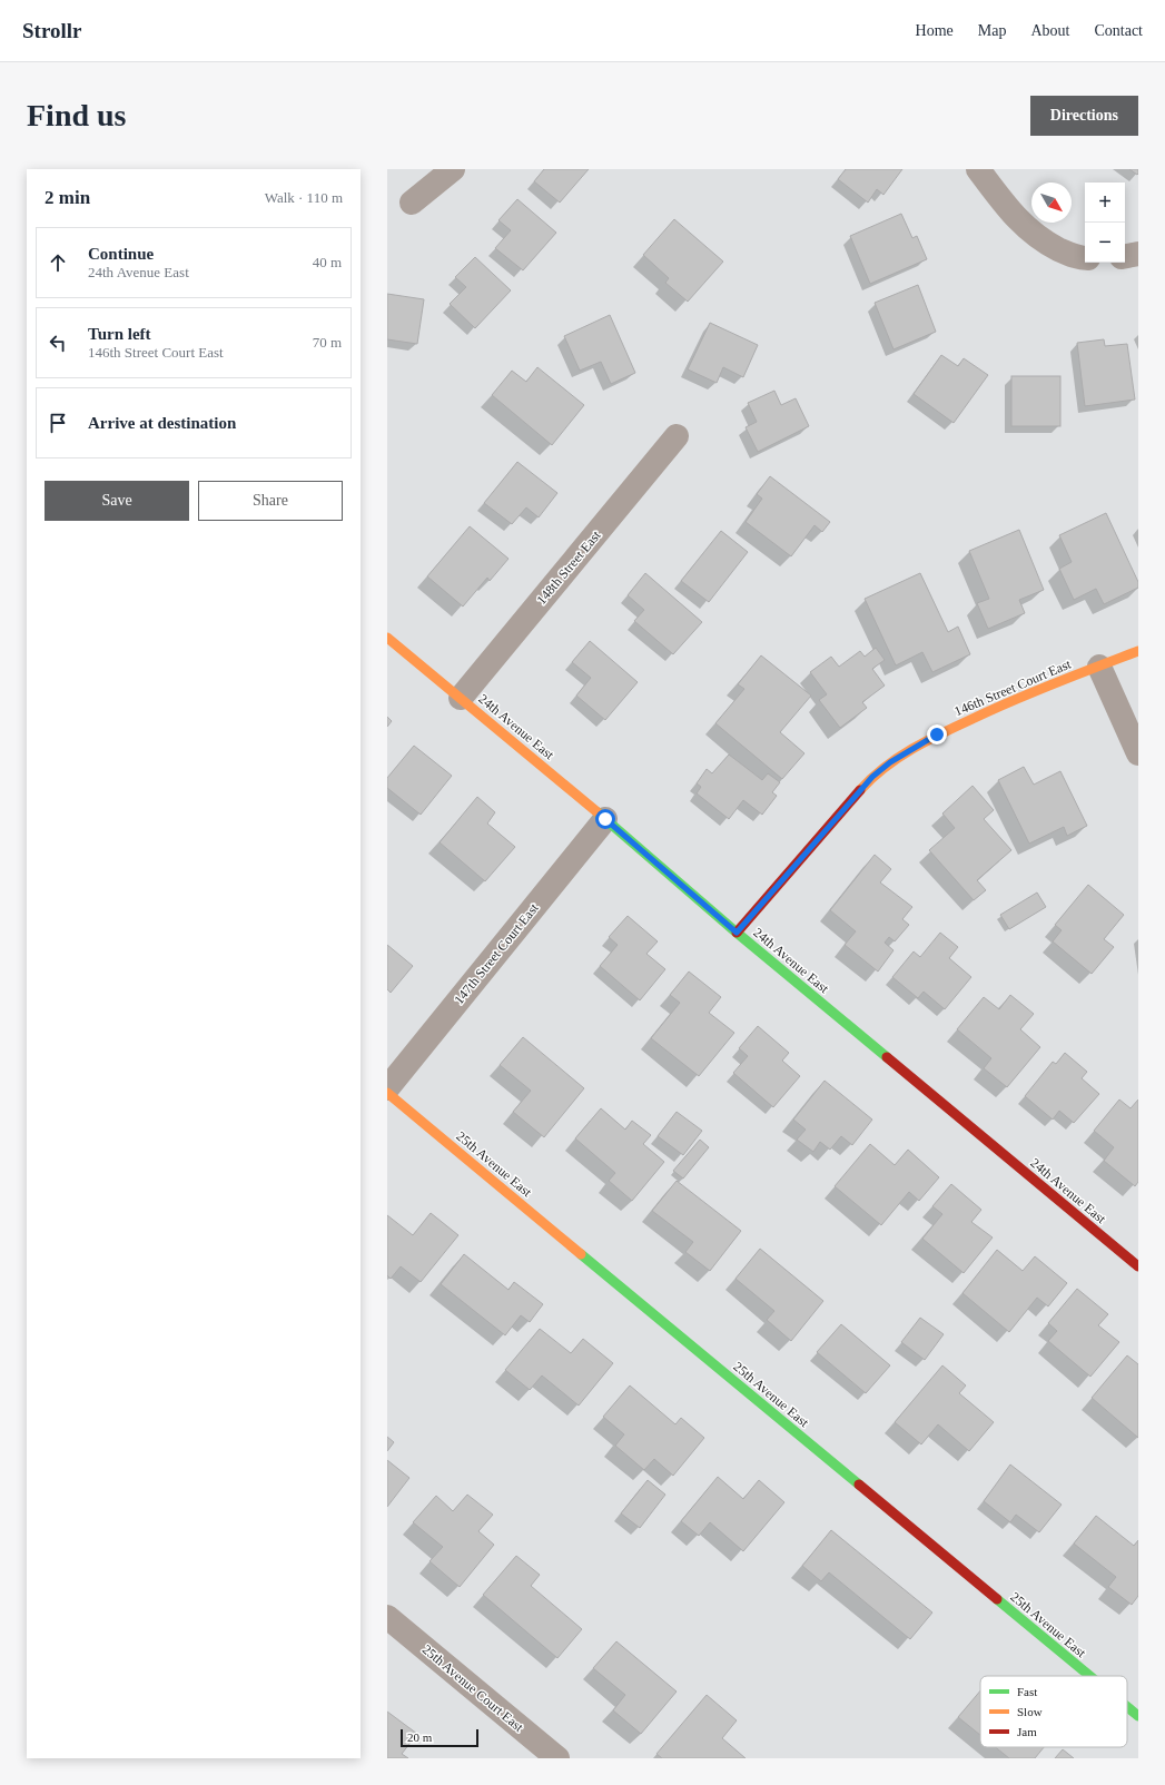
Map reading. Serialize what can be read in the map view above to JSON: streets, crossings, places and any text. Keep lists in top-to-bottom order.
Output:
{
  "streets": {
    "street": [
      "148th Street East",
      "146th Street Court East",
      "24th Avenue East",
      "147th Street Court East",
      "25th Avenue East",
      "25th Avenue Court East"
    ]
  },
  "crossings": [
    ["148th Street East", "24th Avenue East"],
    ["146th Street Court East", "24th Avenue East"],
    ["24th Avenue East", "147th Street Court East"]
  ],
  "legend": ["Fast", "Slow", "Jam"],
  "scale_bar": "20 m",
  "north": "bottom right",
  "page": {
    "header": "Strollr",
    "nav": [
      "Home",
      "Map",
      "About",
      "Contact"
    ],
    "buttons": [
      "Directions",
      ["Save", "Share"]
    ],
    "title": "Find us",
    "heading": ["2 min", "Walk · 110 m"],
    "map_buttons": ["+", "−"],
    "list": [
      ["Continue", "24th Avenue East", "40 m"],
      ["Turn left", "146th Street Court East", "70 m"],
      "Arrive at destination"
    ],
    "scale": "20 m"
  }
}
